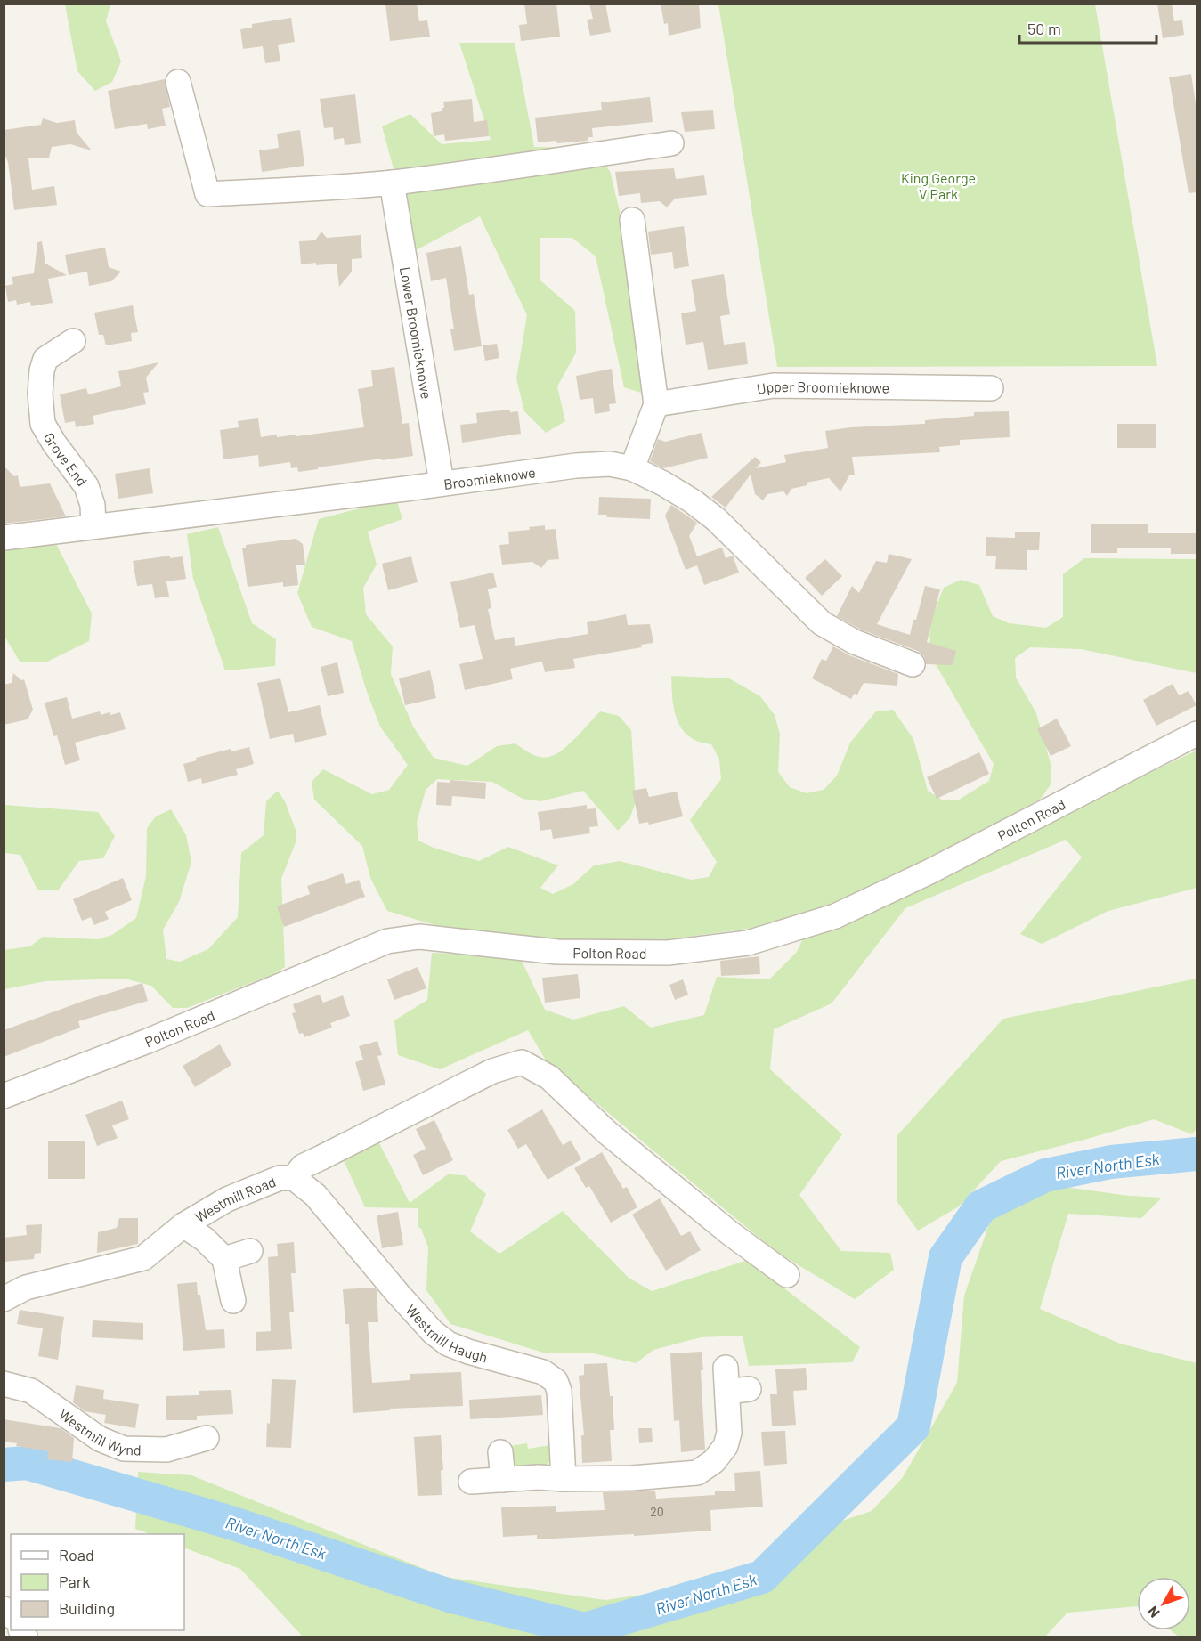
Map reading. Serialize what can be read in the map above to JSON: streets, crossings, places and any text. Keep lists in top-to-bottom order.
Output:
{
  "streets": {
    "street": [
      "Lower Broomieknowe",
      "Upper Broomieknowe",
      "Grove End",
      "Broomieknowe",
      "Polton Road",
      "Westmill Road",
      "Westmill Haugh",
      "Westmill Wynd"
    ]
  },
  "crossings": [
    ["Lower Broomieknowe", "Broomieknowe"],
    ["Grove End", "Broomieknowe"],
    ["Westmill Road", "Westmill Haugh"]
  ],
  "water": ["River North Esk"],
  "parks": ["King George V Park"],
  "house_numbers": ["20"],
  "legend": ["Road", "Park", "Building"],
  "scale_bar": "50 m",
  "north": "bottom left"
}
